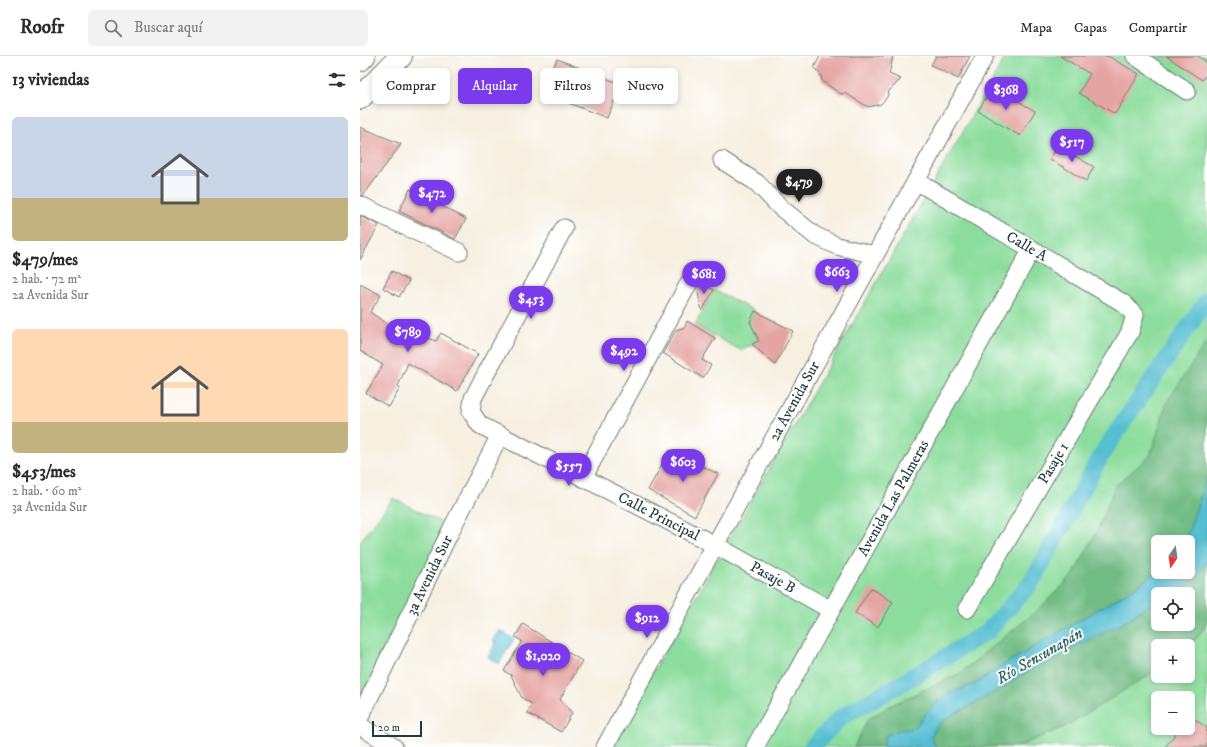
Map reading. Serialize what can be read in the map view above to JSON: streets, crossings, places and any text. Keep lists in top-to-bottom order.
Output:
{
  "streets": {
    "street": [
      "Calle A",
      "2a Avenida Sur",
      "Pasaje 1",
      "Avenida Las Palmeras",
      "Calle Principal",
      "3a Avenida Sur",
      "Pasaje B"
    ]
  },
  "crossings": [
    ["Calle A", "2a Avenida Sur"],
    ["Calle A", "Pasaje 1"],
    ["Calle A", "Avenida Las Palmeras"],
    ["2a Avenida Sur", "Calle Principal"],
    ["2a Avenida Sur", "Pasaje B"],
    ["Avenida Las Palmeras", "Pasaje B"],
    ["Calle Principal", "3a Avenida Sur"],
    ["Calle Principal", "Pasaje B"]
  ],
  "water": ["Río Sensunapán"],
  "scale_bar": "20 m",
  "north": "bottom",
  "page": {
    "header": "Roofr",
    "search": "Buscar aquí",
    "nav": ["Mapa", "Capas", "Compartir"],
    "heading": "13 viviendas",
    "chip": [
      "Comprar",
      "Alquilar",
      "Filtros",
      "Nuevo"
    ],
    "price": [
      "$368",
      "$517",
      "$479",
      "$472",
      "$663",
      "$681",
      "$453",
      "$789",
      "$492",
      "$603",
      "$557",
      "$912",
      "$1,020"
    ],
    "list": [
      {
        "name": "$479/mes",
        "note": "2 hab. · 72 m² · 2a Avenida Sur"
      },
      {
        "name": "$453/mes",
        "note": "2 hab. · 60 m² · 3a Avenida Sur"
      }
    ],
    "map_buttons": ["+", "−"],
    "scale": "20 m"
  }
}
